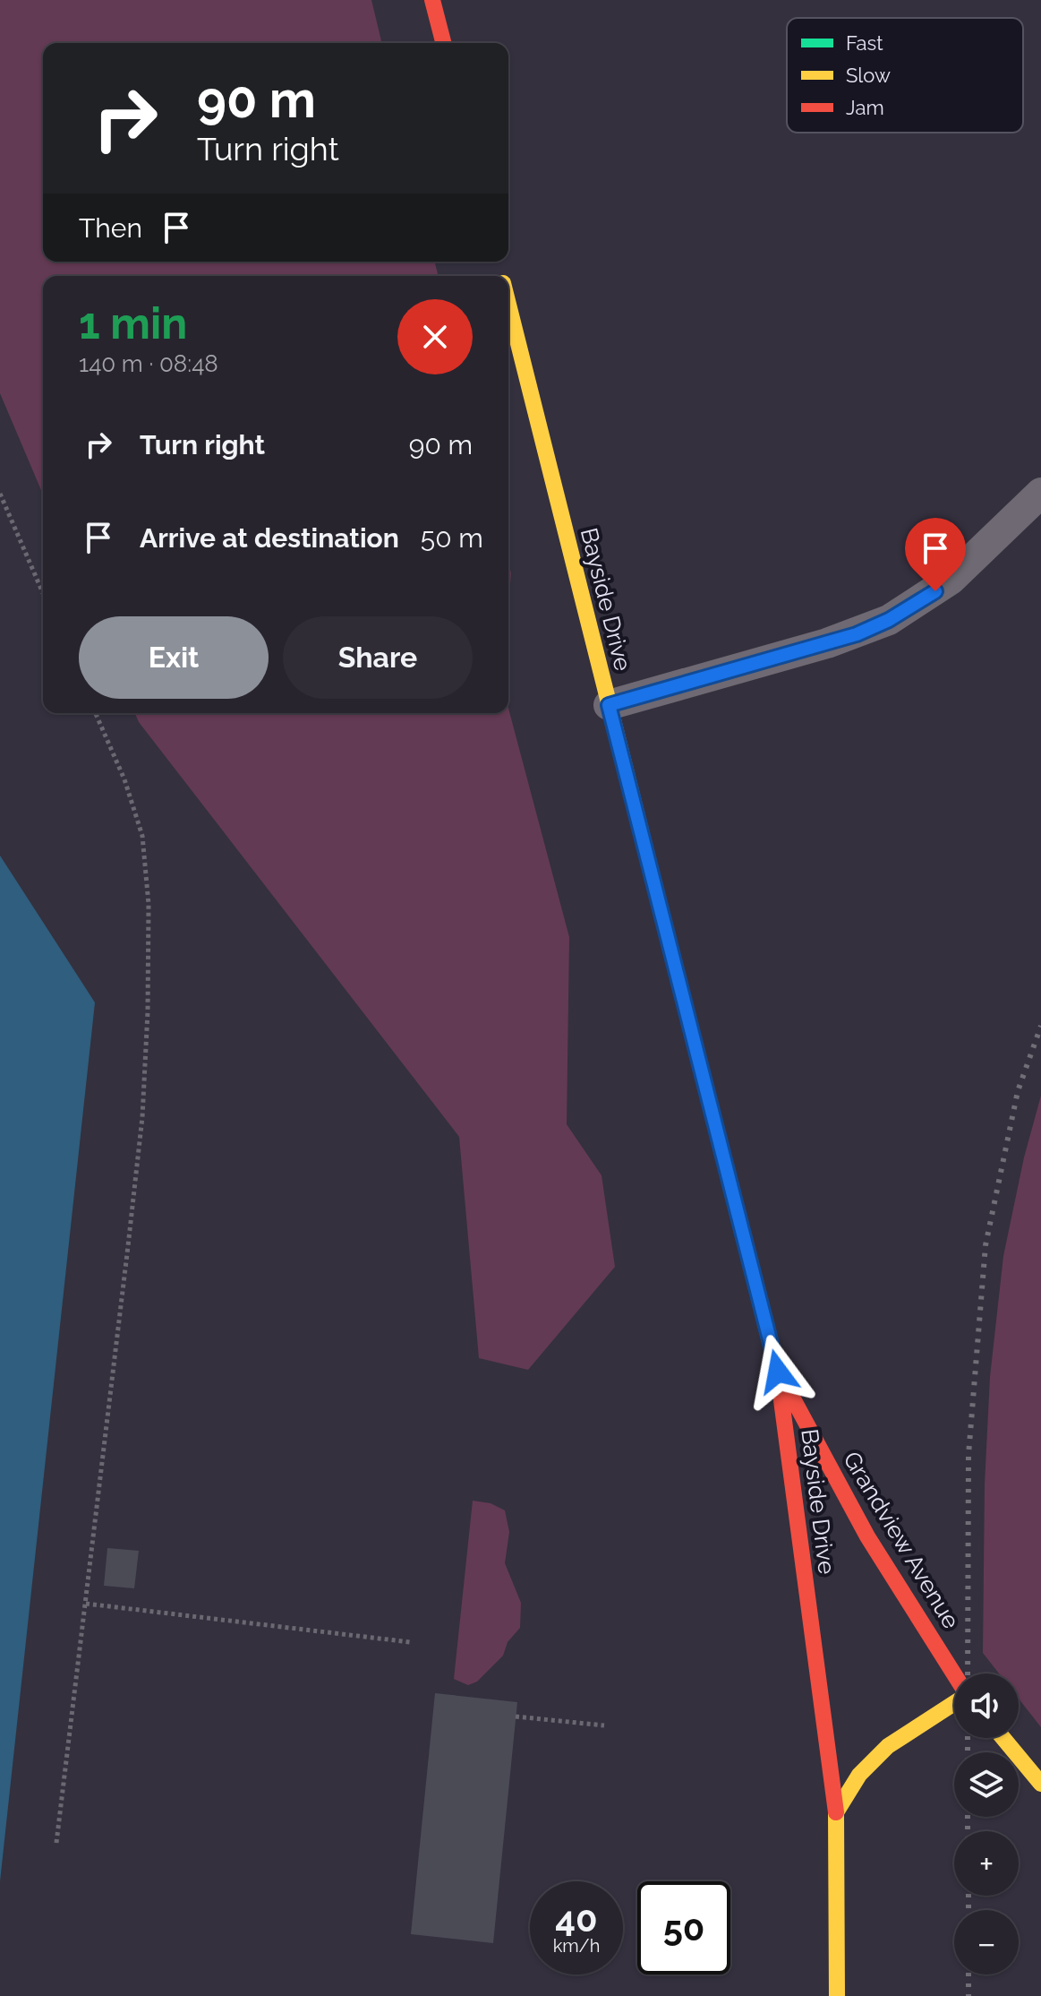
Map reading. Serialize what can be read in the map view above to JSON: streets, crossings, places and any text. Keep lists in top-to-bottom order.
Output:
{
  "streets": {
    "main road": ["Bayside Drive", "Grandview Avenue"]
  },
  "crossings": [
    ["Bayside Drive", "Grandview Avenue"]
  ],
  "legend": ["Fast", "Slow", "Jam"],
  "page": {
    "turn": ["90 m", "Turn right"],
    "then": "Then",
    "heading": ["1 min", "140 m · 08:48"],
    "list": [
      {
        "name": "Turn right",
        "value": "90 m"
      },
      {
        "name": "Arrive at destination",
        "value": "50 m"
      }
    ],
    "buttons": ["Exit", "Share"],
    "map_buttons": ["+", "−"],
    "speed": "40 km/h",
    "limit": "50"
  }
}
